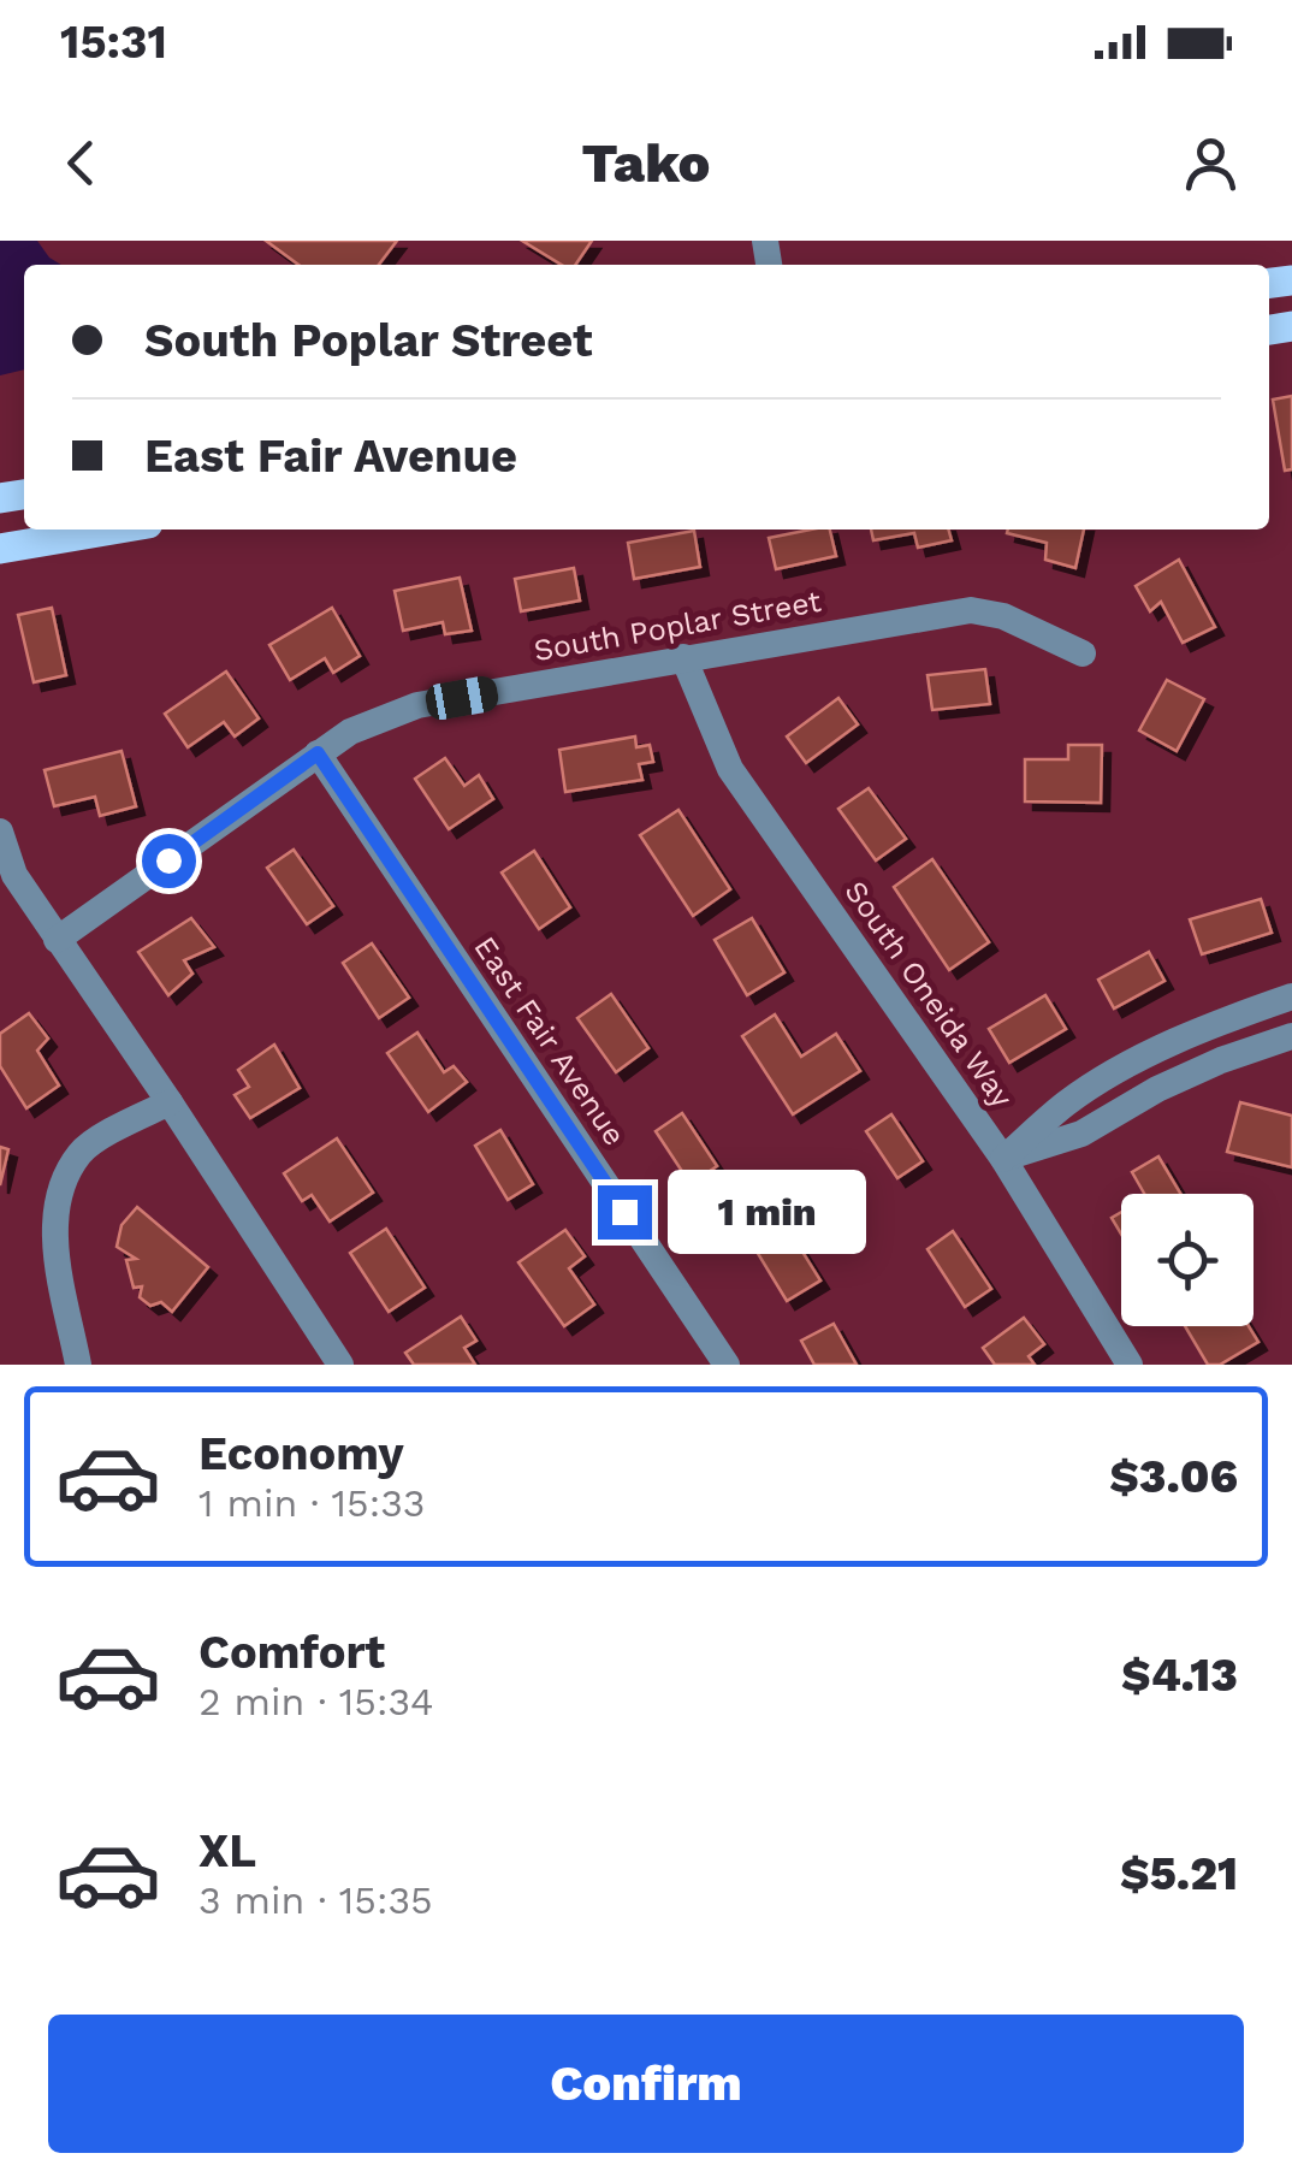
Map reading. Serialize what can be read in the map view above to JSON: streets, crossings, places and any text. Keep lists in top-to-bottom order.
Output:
{
  "streets": {
    "street": ["South Poplar Street", "South Oneida Way", "East Fair Avenue"]
  },
  "crossings": [
    ["South Poplar Street", "South Oneida Way"],
    ["South Poplar Street", "East Fair Avenue"]
  ],
  "page": {
    "status": "15:31",
    "header": "Tako",
    "banner": ["South Poplar Street", "East Fair Avenue"],
    "bubble": "1 min",
    "list": [
      {
        "name": "Economy",
        "note": "1 min · 15:33",
        "value": "$3.06"
      },
      {
        "name": "Comfort",
        "note": "2 min · 15:34",
        "value": "$4.13"
      },
      {
        "name": "XL",
        "note": "3 min · 15:35",
        "value": "$5.21"
      }
    ],
    "buttons": "Confirm"
  }
}
